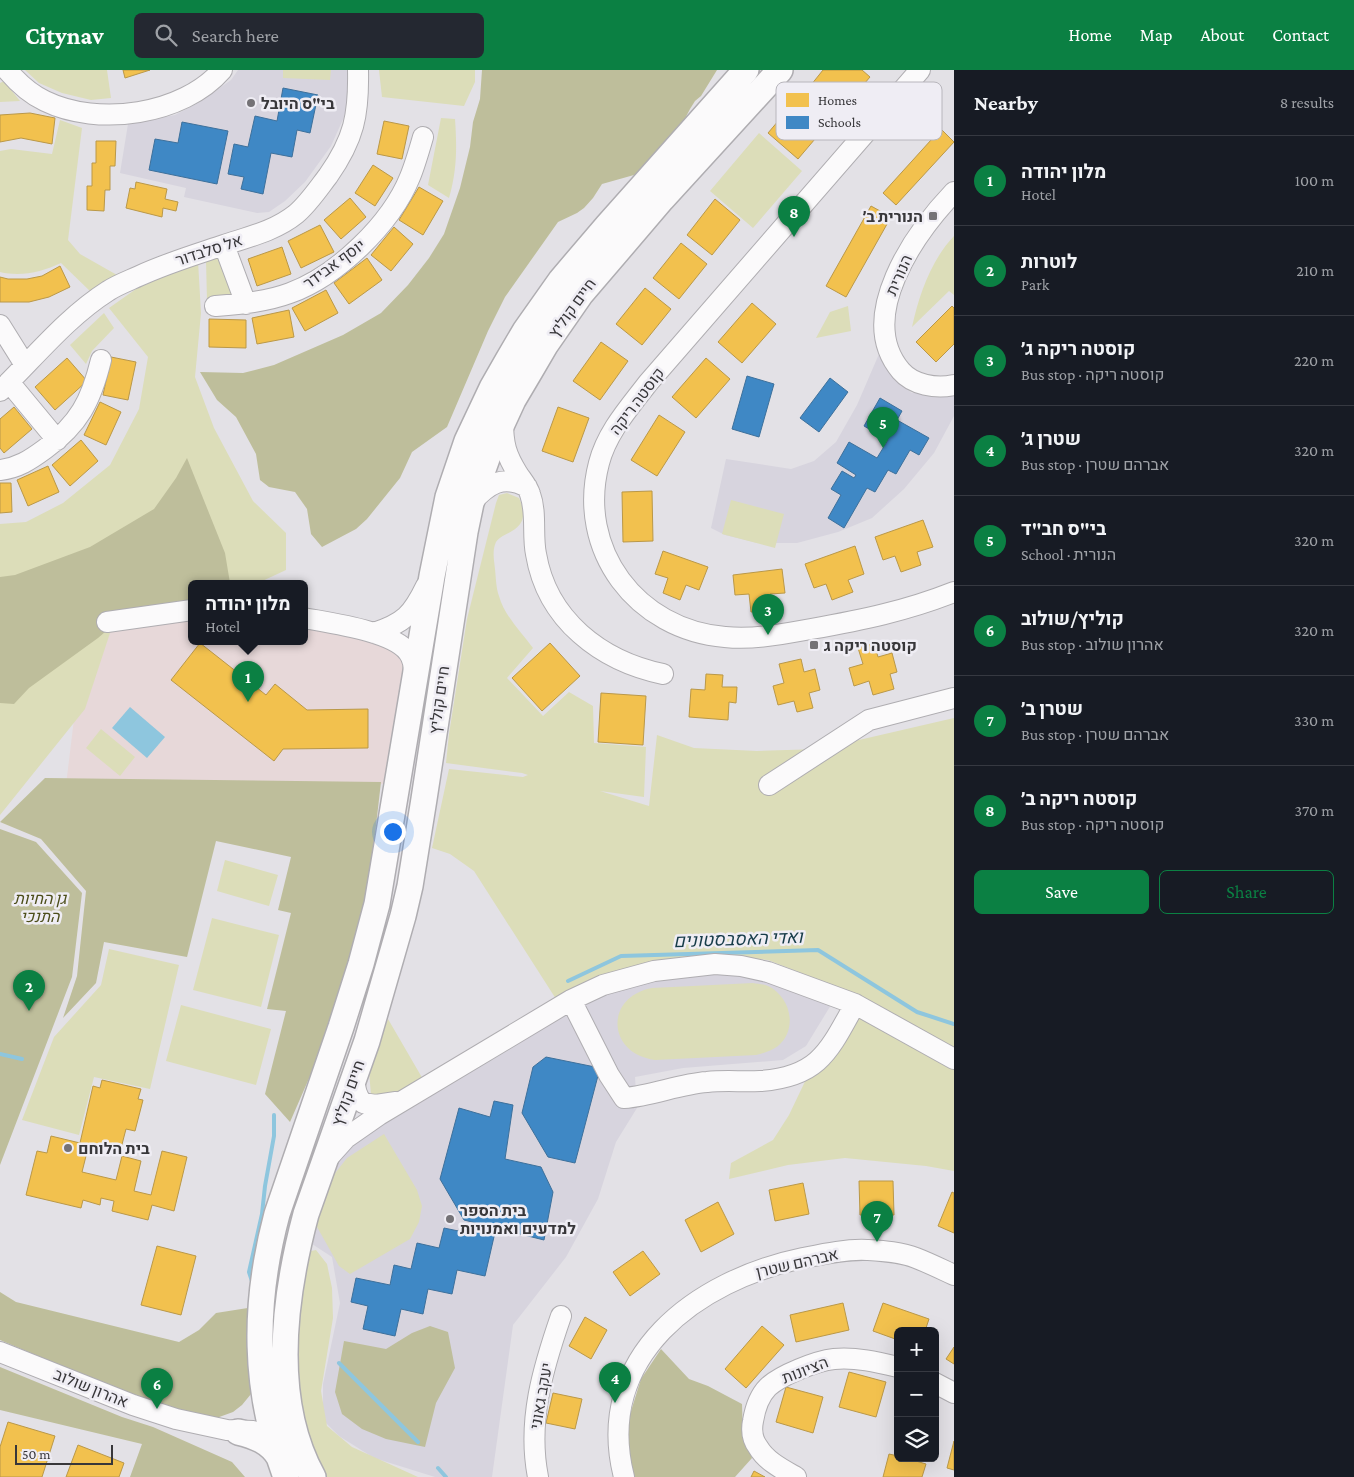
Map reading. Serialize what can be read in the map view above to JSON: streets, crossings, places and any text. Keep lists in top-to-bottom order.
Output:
{
  "streets": {
    "main road": ["חיים קוליץ"],
    "street": [
      "אל סלבדור",
      "יוסף אבידר",
      "הנורית",
      "קוסטה ריקה",
      "אברהם שטרן",
      "הציונות",
      "אהרון שולוב",
      "יעקב גאוני"
    ]
  },
  "crossings": [
    ["חיים קוליץ", "אהרון שולוב"]
  ],
  "water": ["ואדי האסבסטונים"],
  "parks": ["גן החיות התנכי"],
  "places": {
    "other": ["בי\"ס היובל", "בית הלוחם", "בית הספר למדעים ואמנויות"],
    "transit": ["הנורית ב׳", "קוסטה ריקה ג"]
  },
  "legend": ["Homes", "Schools"],
  "scale_bar": "50 m",
  "page": {
    "header": "Citynav",
    "search": "Search here",
    "nav": [
      "Home",
      "Map",
      "About",
      "Contact"
    ],
    "heading": ["Nearby", "8 results"],
    "list": [
      {
        "mark": "1",
        "name": "מלון יהודה",
        "note": "Hotel",
        "value": "100 m"
      },
      {
        "mark": "2",
        "name": "לוטרות",
        "note": "Park",
        "value": "210 m"
      },
      {
        "mark": "3",
        "name": "קוסטה ריקה ג׳",
        "note": "Bus stop · קוסטה ריקה",
        "value": "220 m"
      },
      {
        "mark": "4",
        "name": "שטרן ג׳",
        "note": "Bus stop · אברהם שטרן",
        "value": "320 m"
      },
      {
        "mark": "5",
        "name": "בי\"ס חב\"ד",
        "note": "School · הנורית",
        "value": "320 m"
      },
      {
        "mark": "6",
        "name": "קוליץ/שולוב",
        "note": "Bus stop · אהרון שולוב",
        "value": "320 m"
      },
      {
        "mark": "7",
        "name": "שטרן ב׳",
        "note": "Bus stop · אברהם שטרן",
        "value": "330 m"
      },
      {
        "mark": "8",
        "name": "קוסטה ריקה ב׳",
        "note": "Bus stop · קוסטה ריקה",
        "value": "370 m"
      }
    ],
    "pins": [
      "8",
      "5",
      "3",
      "1",
      "2",
      "7",
      "4",
      "6"
    ],
    "popup": ["מלון יהודה", "Hotel"],
    "buttons": ["Save", "Share"],
    "map_buttons": ["+", "−"],
    "scale": "50 m"
  }
}
